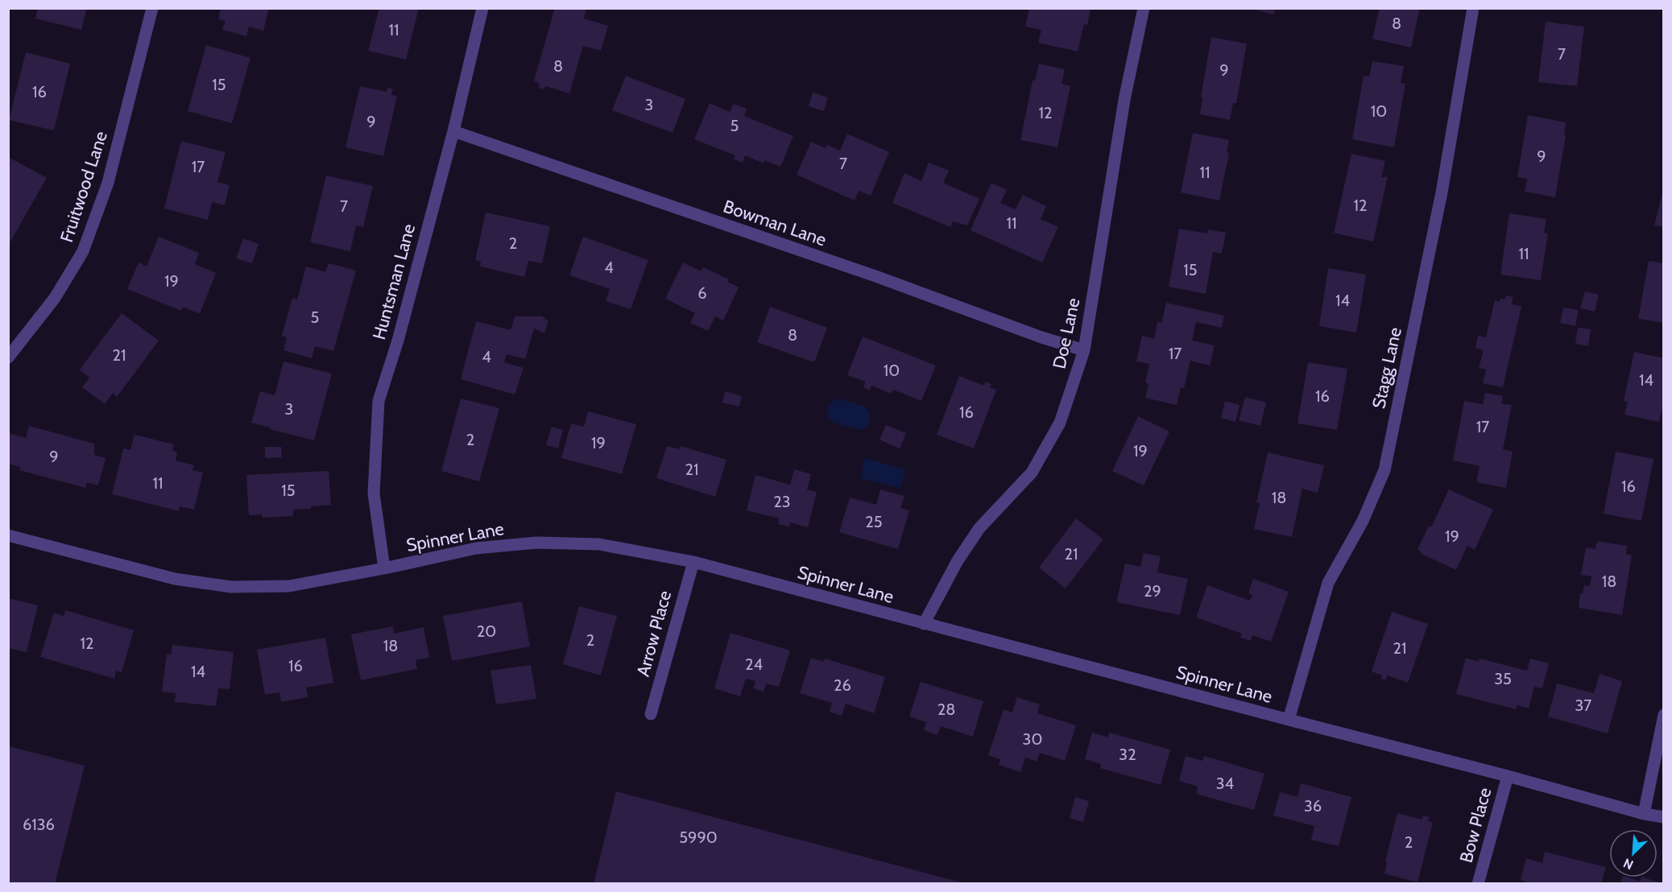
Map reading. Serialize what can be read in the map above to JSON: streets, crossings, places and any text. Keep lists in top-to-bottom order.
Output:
{
  "streets": {
    "street": [
      "Fruitwood Lane",
      "Bowman Lane",
      "Huntsman Lane",
      "Doe Lane",
      "Stagg Lane",
      "Spinner Lane",
      "Arrow Place",
      "Bow Place"
    ]
  },
  "crossings": [
    ["Bowman Lane", "Huntsman Lane"],
    ["Bowman Lane", "Doe Lane"],
    ["Huntsman Lane", "Spinner Lane"],
    ["Doe Lane", "Spinner Lane"],
    ["Stagg Lane", "Spinner Lane"],
    ["Spinner Lane", "Arrow Place"],
    ["Spinner Lane", "Bow Place"]
  ],
  "house_numbers": [
    "8",
    "11",
    "7",
    "8",
    "9",
    "15",
    "16",
    "3",
    "10",
    "12",
    "9",
    "5",
    "9",
    "7",
    "17",
    "11",
    "12",
    "7",
    "11",
    "2",
    "11",
    "4",
    "15",
    "19",
    "6",
    "14",
    "5",
    "8",
    "17",
    "21",
    "4",
    "10",
    "14",
    "16",
    "3",
    "16",
    "17",
    "2",
    "19",
    "19",
    "9",
    "21",
    "11",
    "16",
    "15",
    "18",
    "23",
    "25",
    "19",
    "21",
    "18",
    "29",
    "20",
    "2",
    "12",
    "18",
    "21",
    "24",
    "16",
    "14",
    "35",
    "26",
    "37",
    "28",
    "30",
    "32",
    "34",
    "36",
    "6136",
    "5990",
    "2"
  ],
  "north": "bottom left"
}
